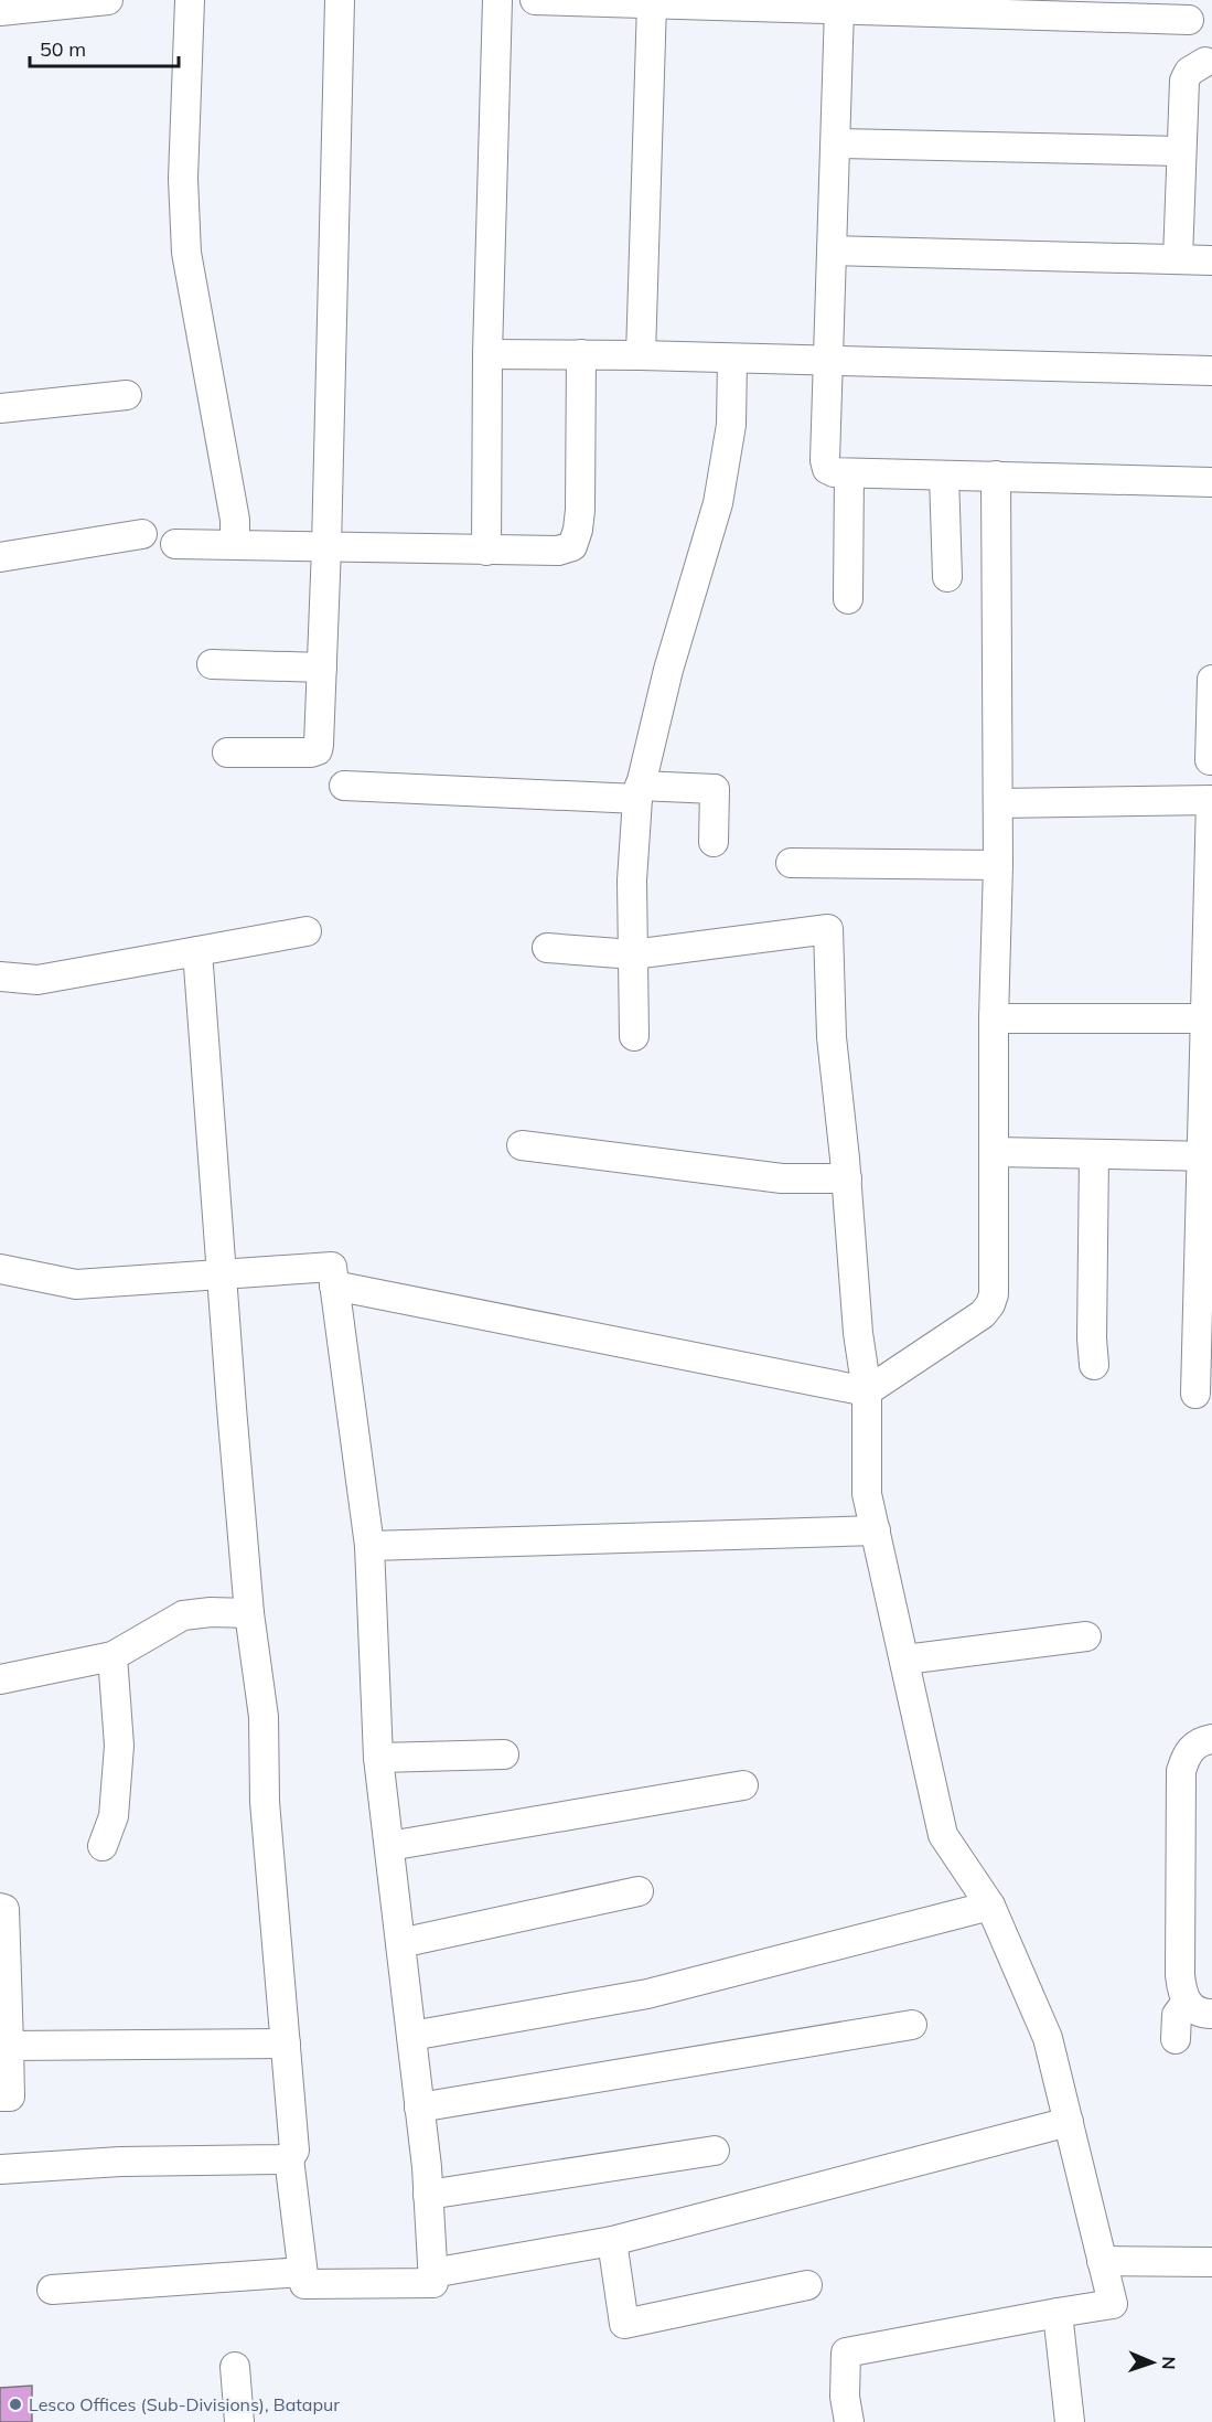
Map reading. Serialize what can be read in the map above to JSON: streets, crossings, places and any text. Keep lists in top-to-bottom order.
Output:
{
  "places": ["Lesco Offices (Sub-Divisions), Batapur"],
  "scale_bar": "50 m",
  "north": "right"
}
